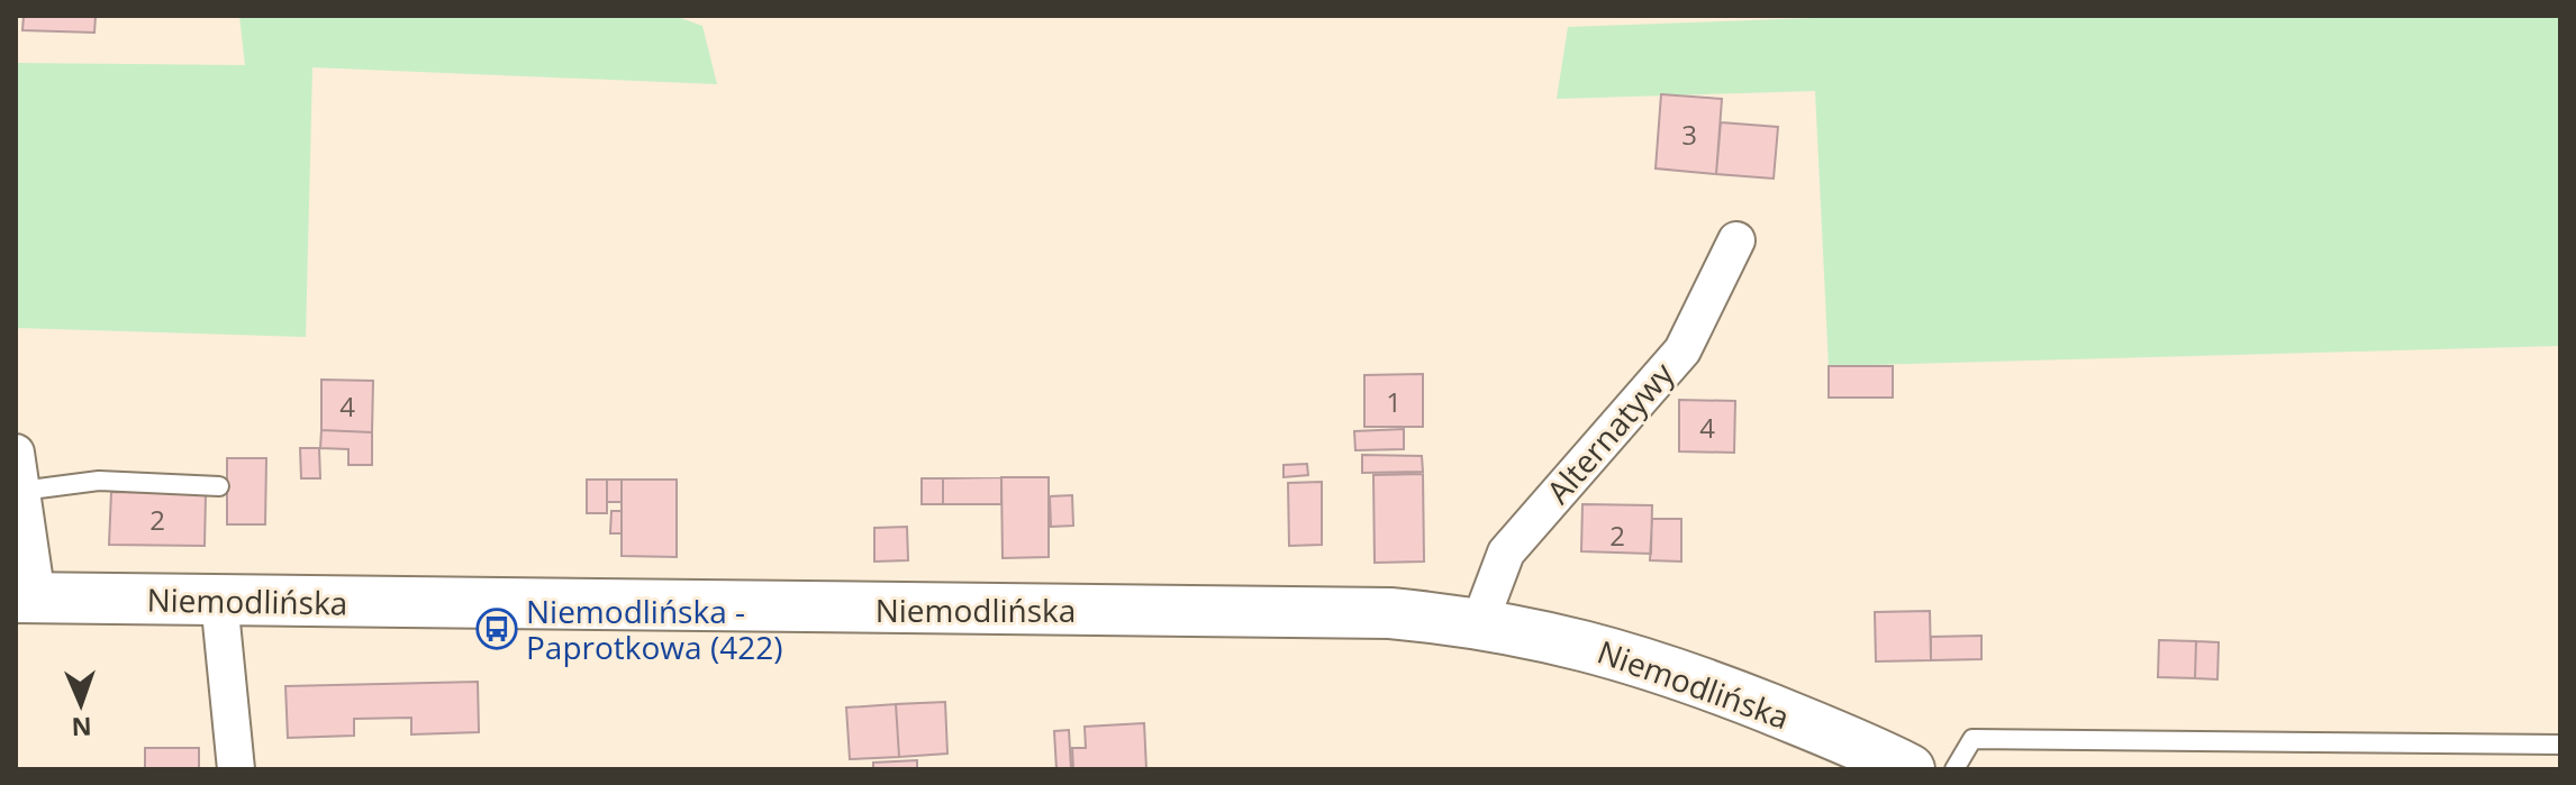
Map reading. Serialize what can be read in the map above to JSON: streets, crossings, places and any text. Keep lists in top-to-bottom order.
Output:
{
  "streets": {
    "main road": ["Niemodlińska"],
    "street": ["Alternatywy"]
  },
  "crossings": [
    ["Alternatywy", "Niemodlińska"]
  ],
  "places": {
    "bus stop": ["Niemodlińska - Paprotkowa (422)"]
  },
  "house_numbers": [
    "3",
    "1",
    "4",
    "4",
    "2",
    "2"
  ],
  "north": "bottom"
}
